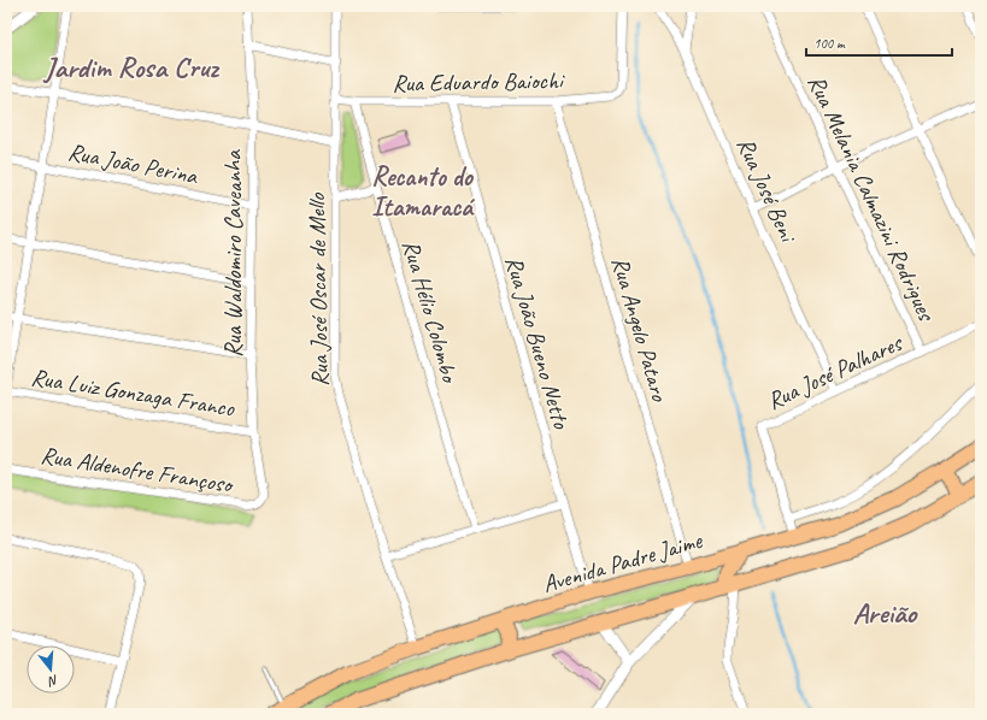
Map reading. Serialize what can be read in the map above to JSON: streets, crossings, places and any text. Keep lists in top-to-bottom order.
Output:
{
  "streets": {
    "main road": ["Avenida Padre Jaime"],
    "street": [
      "Rua Eduardo Baiochi",
      "Rua João Perina",
      "Rua José Beni",
      "Rua Melania Calmazini Rodrigues",
      "Rua Waldomiro Caveanha",
      "Rua José Oscar de Mello",
      "Rua Hélio Colombo",
      "Rua Angelo Pataro",
      "Rua João Bueno Netto",
      "Rua José Palhares",
      "Rua Luiz Gonzaga Franco",
      "Rua Aldenofre Françoso"
    ]
  },
  "crossings": [
    ["Rua Eduardo Baiochi", "Rua José Oscar de Mello"],
    ["Rua Eduardo Baiochi", "Rua Hélio Colombo"],
    ["Rua Eduardo Baiochi", "Rua Angelo Pataro"],
    ["Rua Eduardo Baiochi", "Rua João Bueno Netto"],
    ["Rua João Perina", "Rua Waldomiro Caveanha"],
    ["Rua José Beni", "Rua José Palhares"],
    ["Rua Melania Calmazini Rodrigues", "Rua José Palhares"],
    ["Rua Waldomiro Caveanha", "Rua Luiz Gonzaga Franco"],
    ["Rua Waldomiro Caveanha", "Rua Aldenofre Françoso"],
    ["Rua José Oscar de Mello", "Avenida Padre Jaime"],
    ["Rua Angelo Pataro", "Avenida Padre Jaime"],
    ["Rua João Bueno Netto", "Avenida Padre Jaime"],
    ["Rua José Palhares", "Avenida Padre Jaime"]
  ],
  "districts": ["Jardim Rosa Cruz", "Recanto do Itamaracá", "Areião"],
  "scale_bar": "100 m",
  "north": "bottom"
}
